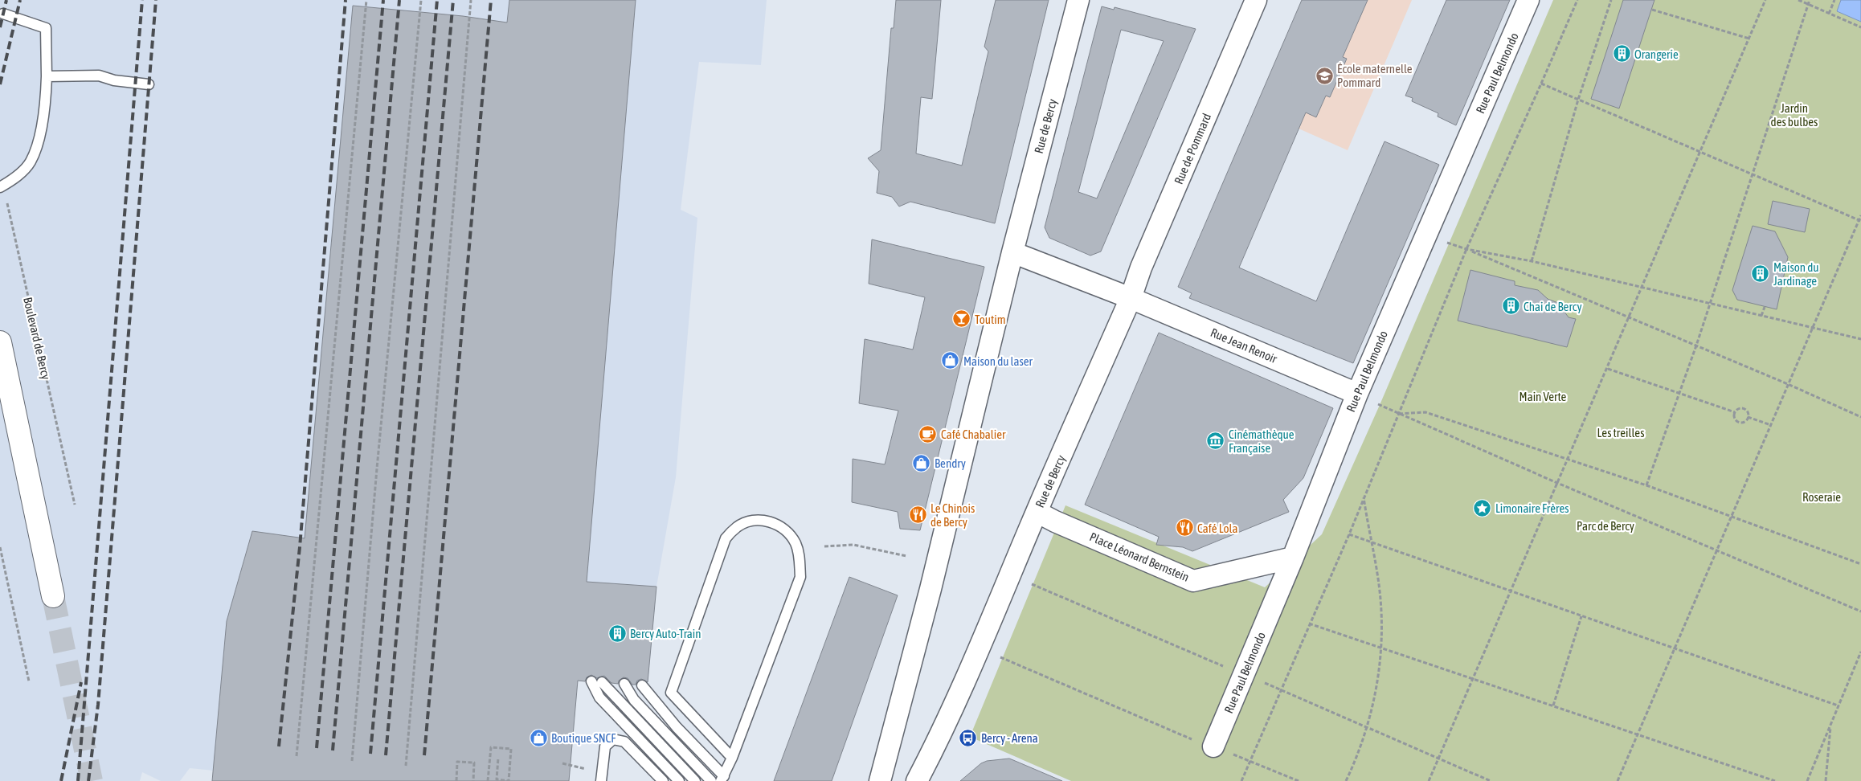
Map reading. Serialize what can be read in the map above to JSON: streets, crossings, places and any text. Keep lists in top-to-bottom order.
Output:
{
  "streets": {
    "street": [
      "Rue Paul Belmondo",
      "Rue de Bercy",
      "Rue de Pommard",
      "Rue Jean Renoir",
      "Place Léonard Bernstein"
    ],
    "path": ["Boulevard de Bercy"]
  },
  "crossings": [
    ["Rue Paul Belmondo", "Rue Jean Renoir"],
    ["Rue Paul Belmondo", "Place Léonard Bernstein"],
    ["Rue de Bercy", "Rue de Pommard"],
    ["Rue de Bercy", "Rue Jean Renoir"],
    ["Rue de Bercy", "Place Léonard Bernstein"],
    ["Rue de Pommard", "Rue Jean Renoir"]
  ],
  "parks": [
    "Jardin des bulbes",
    "Main Verte",
    "Les treilles",
    "Roseraie",
    "Parc de Bercy"
  ],
  "places": {
    "building": [
      "Orangerie",
      "Maison du Jardinage",
      "Chai de Bercy",
      "Bercy Auto-Train"
    ],
    "school or university": ["École maternelle Pommard"],
    "bar": ["Toutim"],
    "shop": ["Maison du laser", "Bendry", "Boutique SNCF"],
    "cafe": ["Café Chabalier"],
    "museum": ["Cinémathèque Française"],
    "place": ["Limonaire Frères"],
    "restaurant": ["Le Chinois de Bercy", "Café Lola"],
    "bus stop": ["Bercy - Arena"]
  }
}
